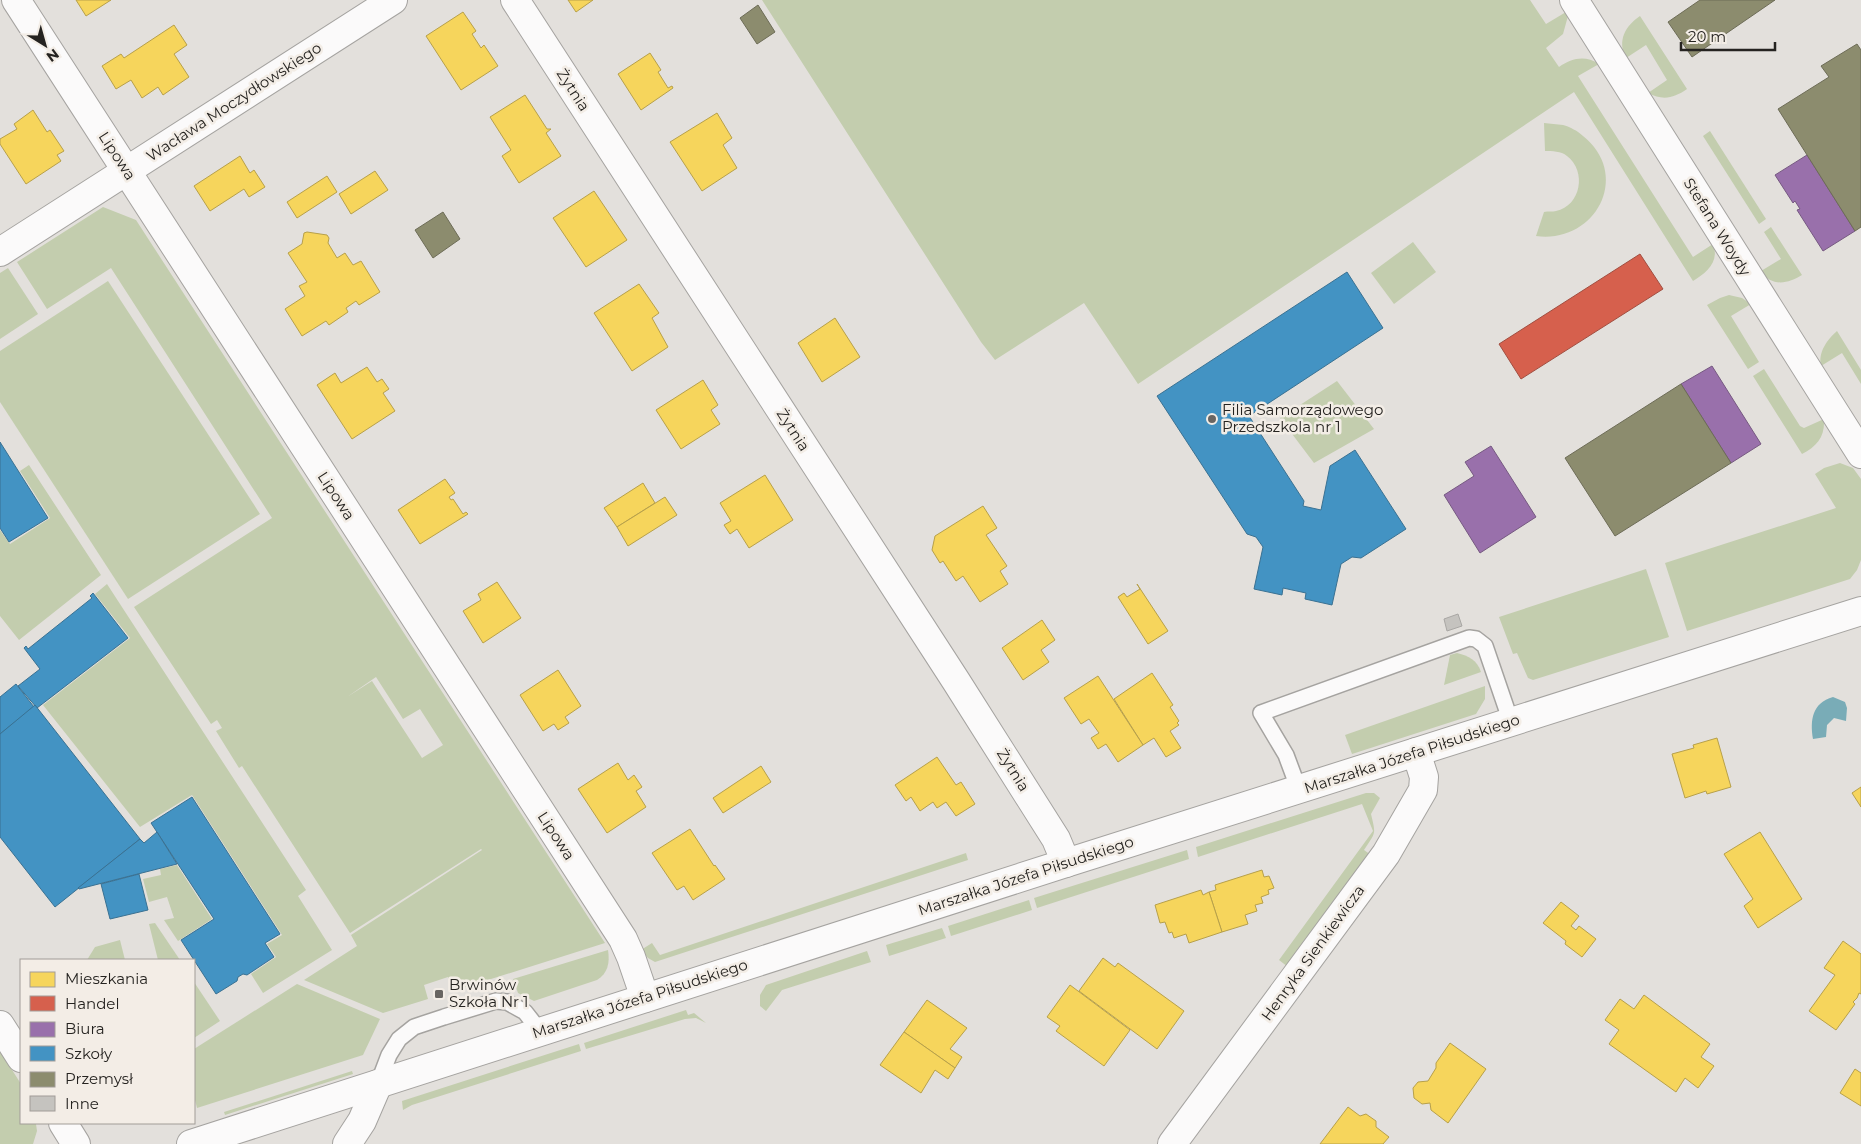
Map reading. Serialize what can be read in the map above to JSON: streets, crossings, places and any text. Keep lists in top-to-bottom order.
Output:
{
  "streets": {
    "street": [
      "Żytnia",
      "Wacława Moczydłowskiego",
      "Lipowa",
      "Stefana Woydy",
      "Marszałka Józefa Piłsudskiego",
      "Henryka Sienkiewicza"
    ]
  },
  "crossings": [
    ["Żytnia", "Marszałka Józefa Piłsudskiego"],
    ["Wacława Moczydłowskiego", "Lipowa"],
    ["Lipowa", "Marszałka Józefa Piłsudskiego"],
    ["Marszałka Józefa Piłsudskiego", "Henryka Sienkiewicza"]
  ],
  "places": {
    "other": ["Filia Samorządowego Przedszkola nr 1"],
    "transit": ["Brwinów Szkoła Nr 1"]
  },
  "legend": [
    "Mieszkania",
    "Handel",
    "Biura",
    "Szkoły",
    "Przemysł",
    "Inne"
  ],
  "scale_bar": "20 m",
  "north": "bottom right"
}
